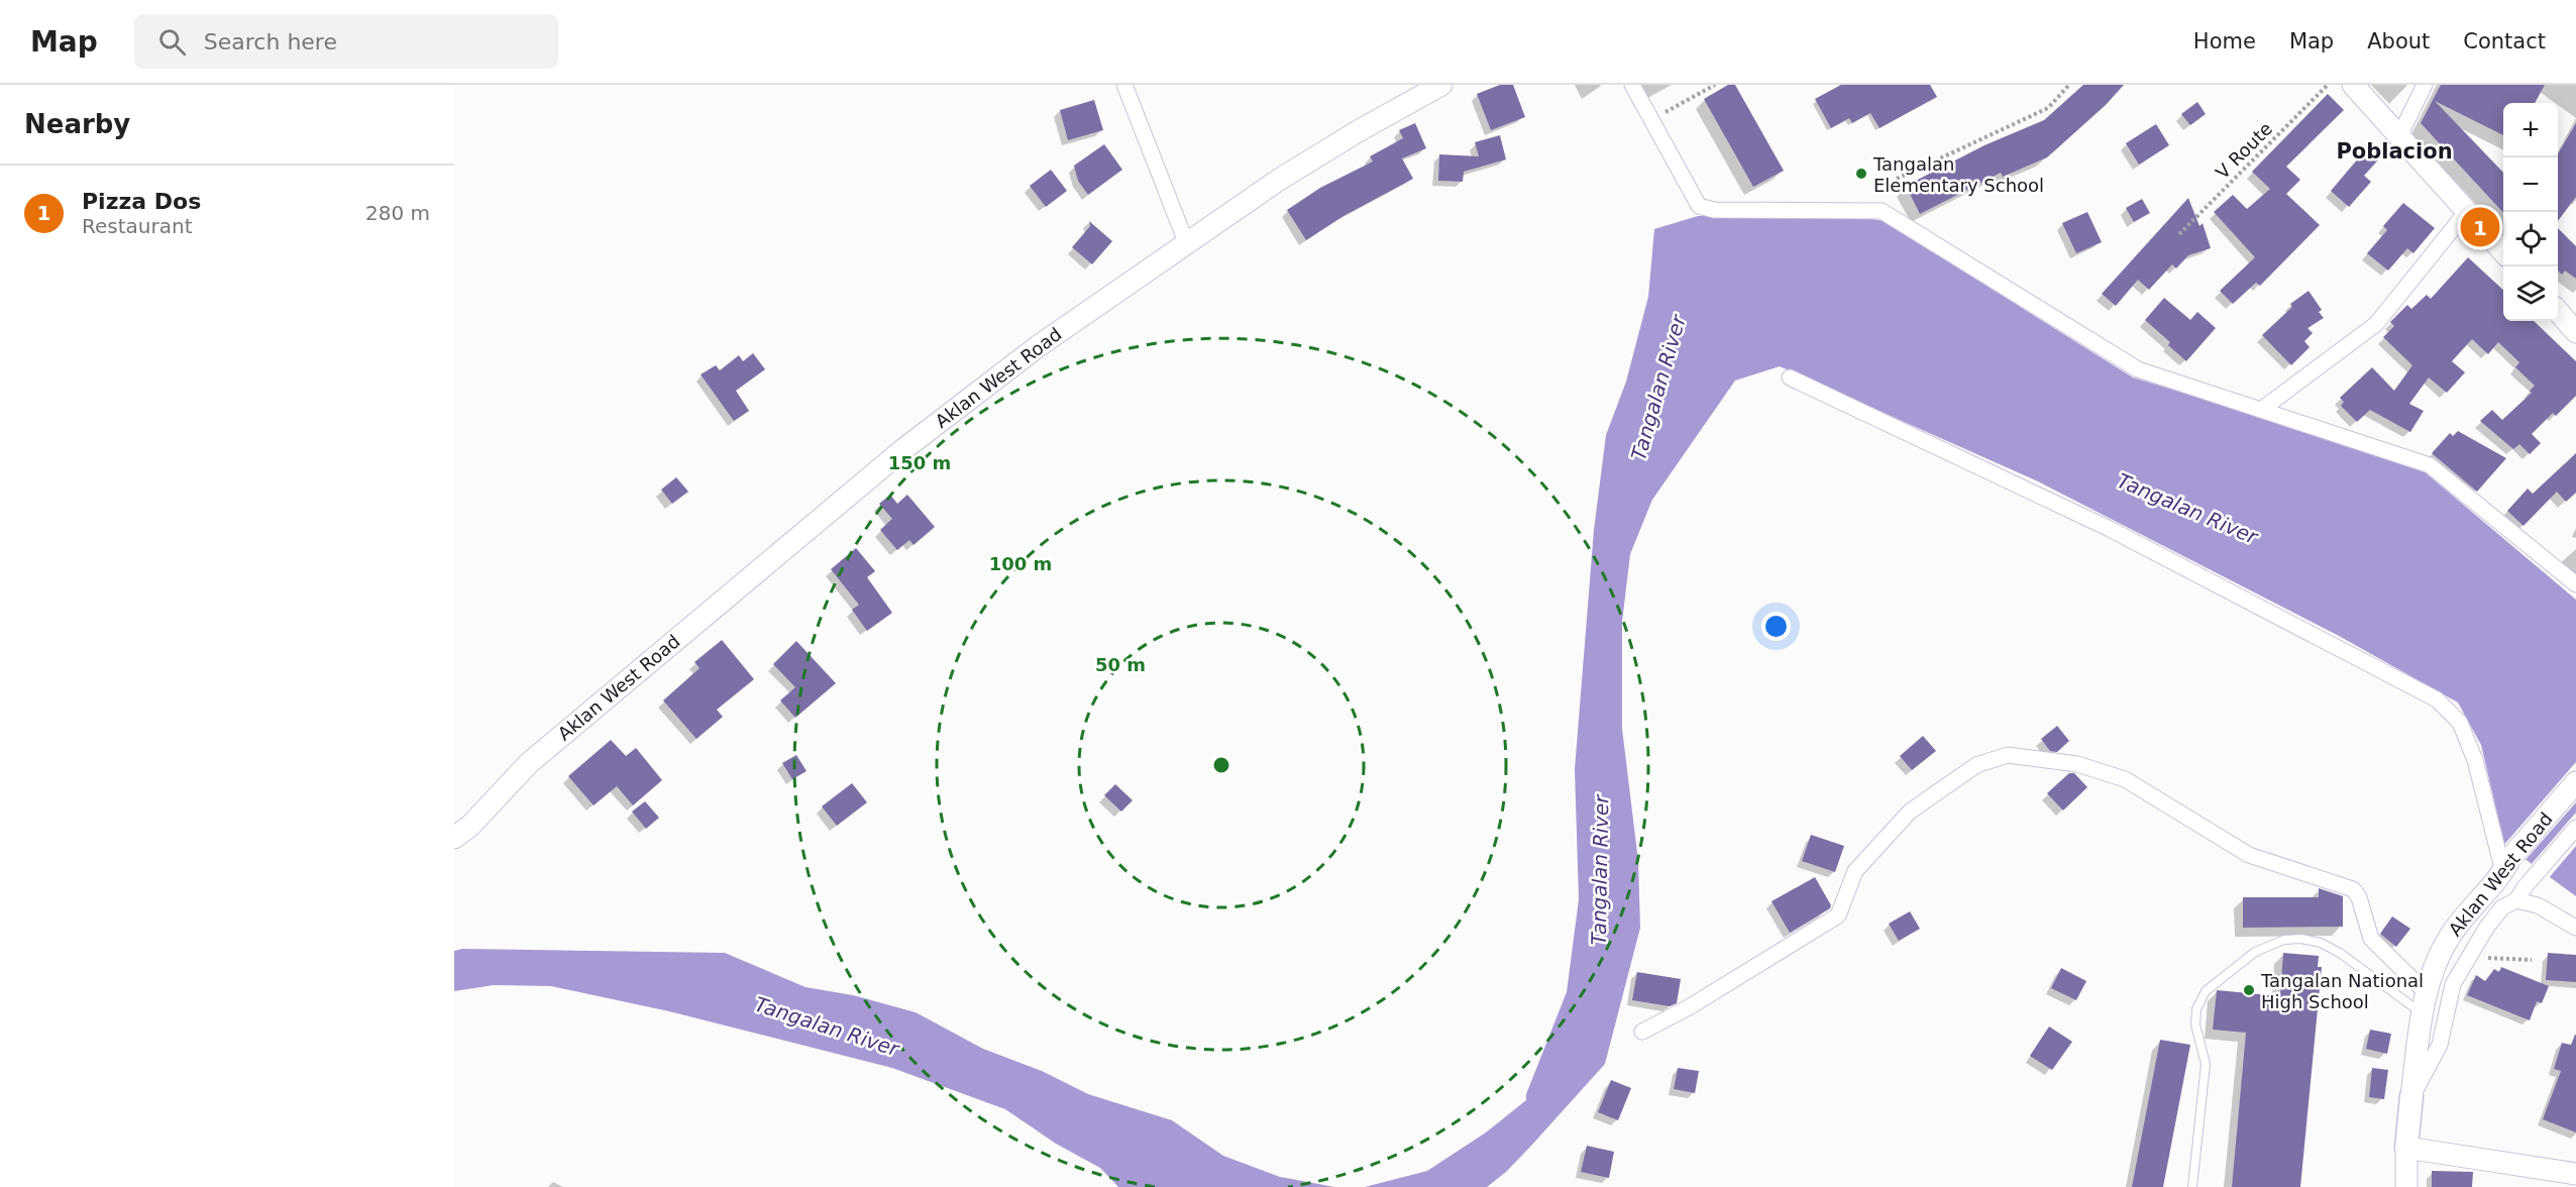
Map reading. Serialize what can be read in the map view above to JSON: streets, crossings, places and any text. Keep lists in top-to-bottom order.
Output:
{
  "streets": {
    "main road": ["Aklan West Road"],
    "path": ["V Route"]
  },
  "districts": ["Poblacion"],
  "water": ["Tangalan River"],
  "places": ["Tangalan Elementary School", "Tangalan National High School"],
  "page": {
    "header": "Map",
    "search": "Search here",
    "nav": [
      "Home",
      "Map",
      "About",
      "Contact"
    ],
    "heading": "Nearby",
    "map_buttons": ["+", "−"],
    "list": [
      {
        "mark": "1",
        "name": "Pizza Dos",
        "note": "Restaurant",
        "value": "280 m"
      }
    ],
    "pins": "1"
  },
  "rings": ["150 m", "100 m", "50 m"]
}
